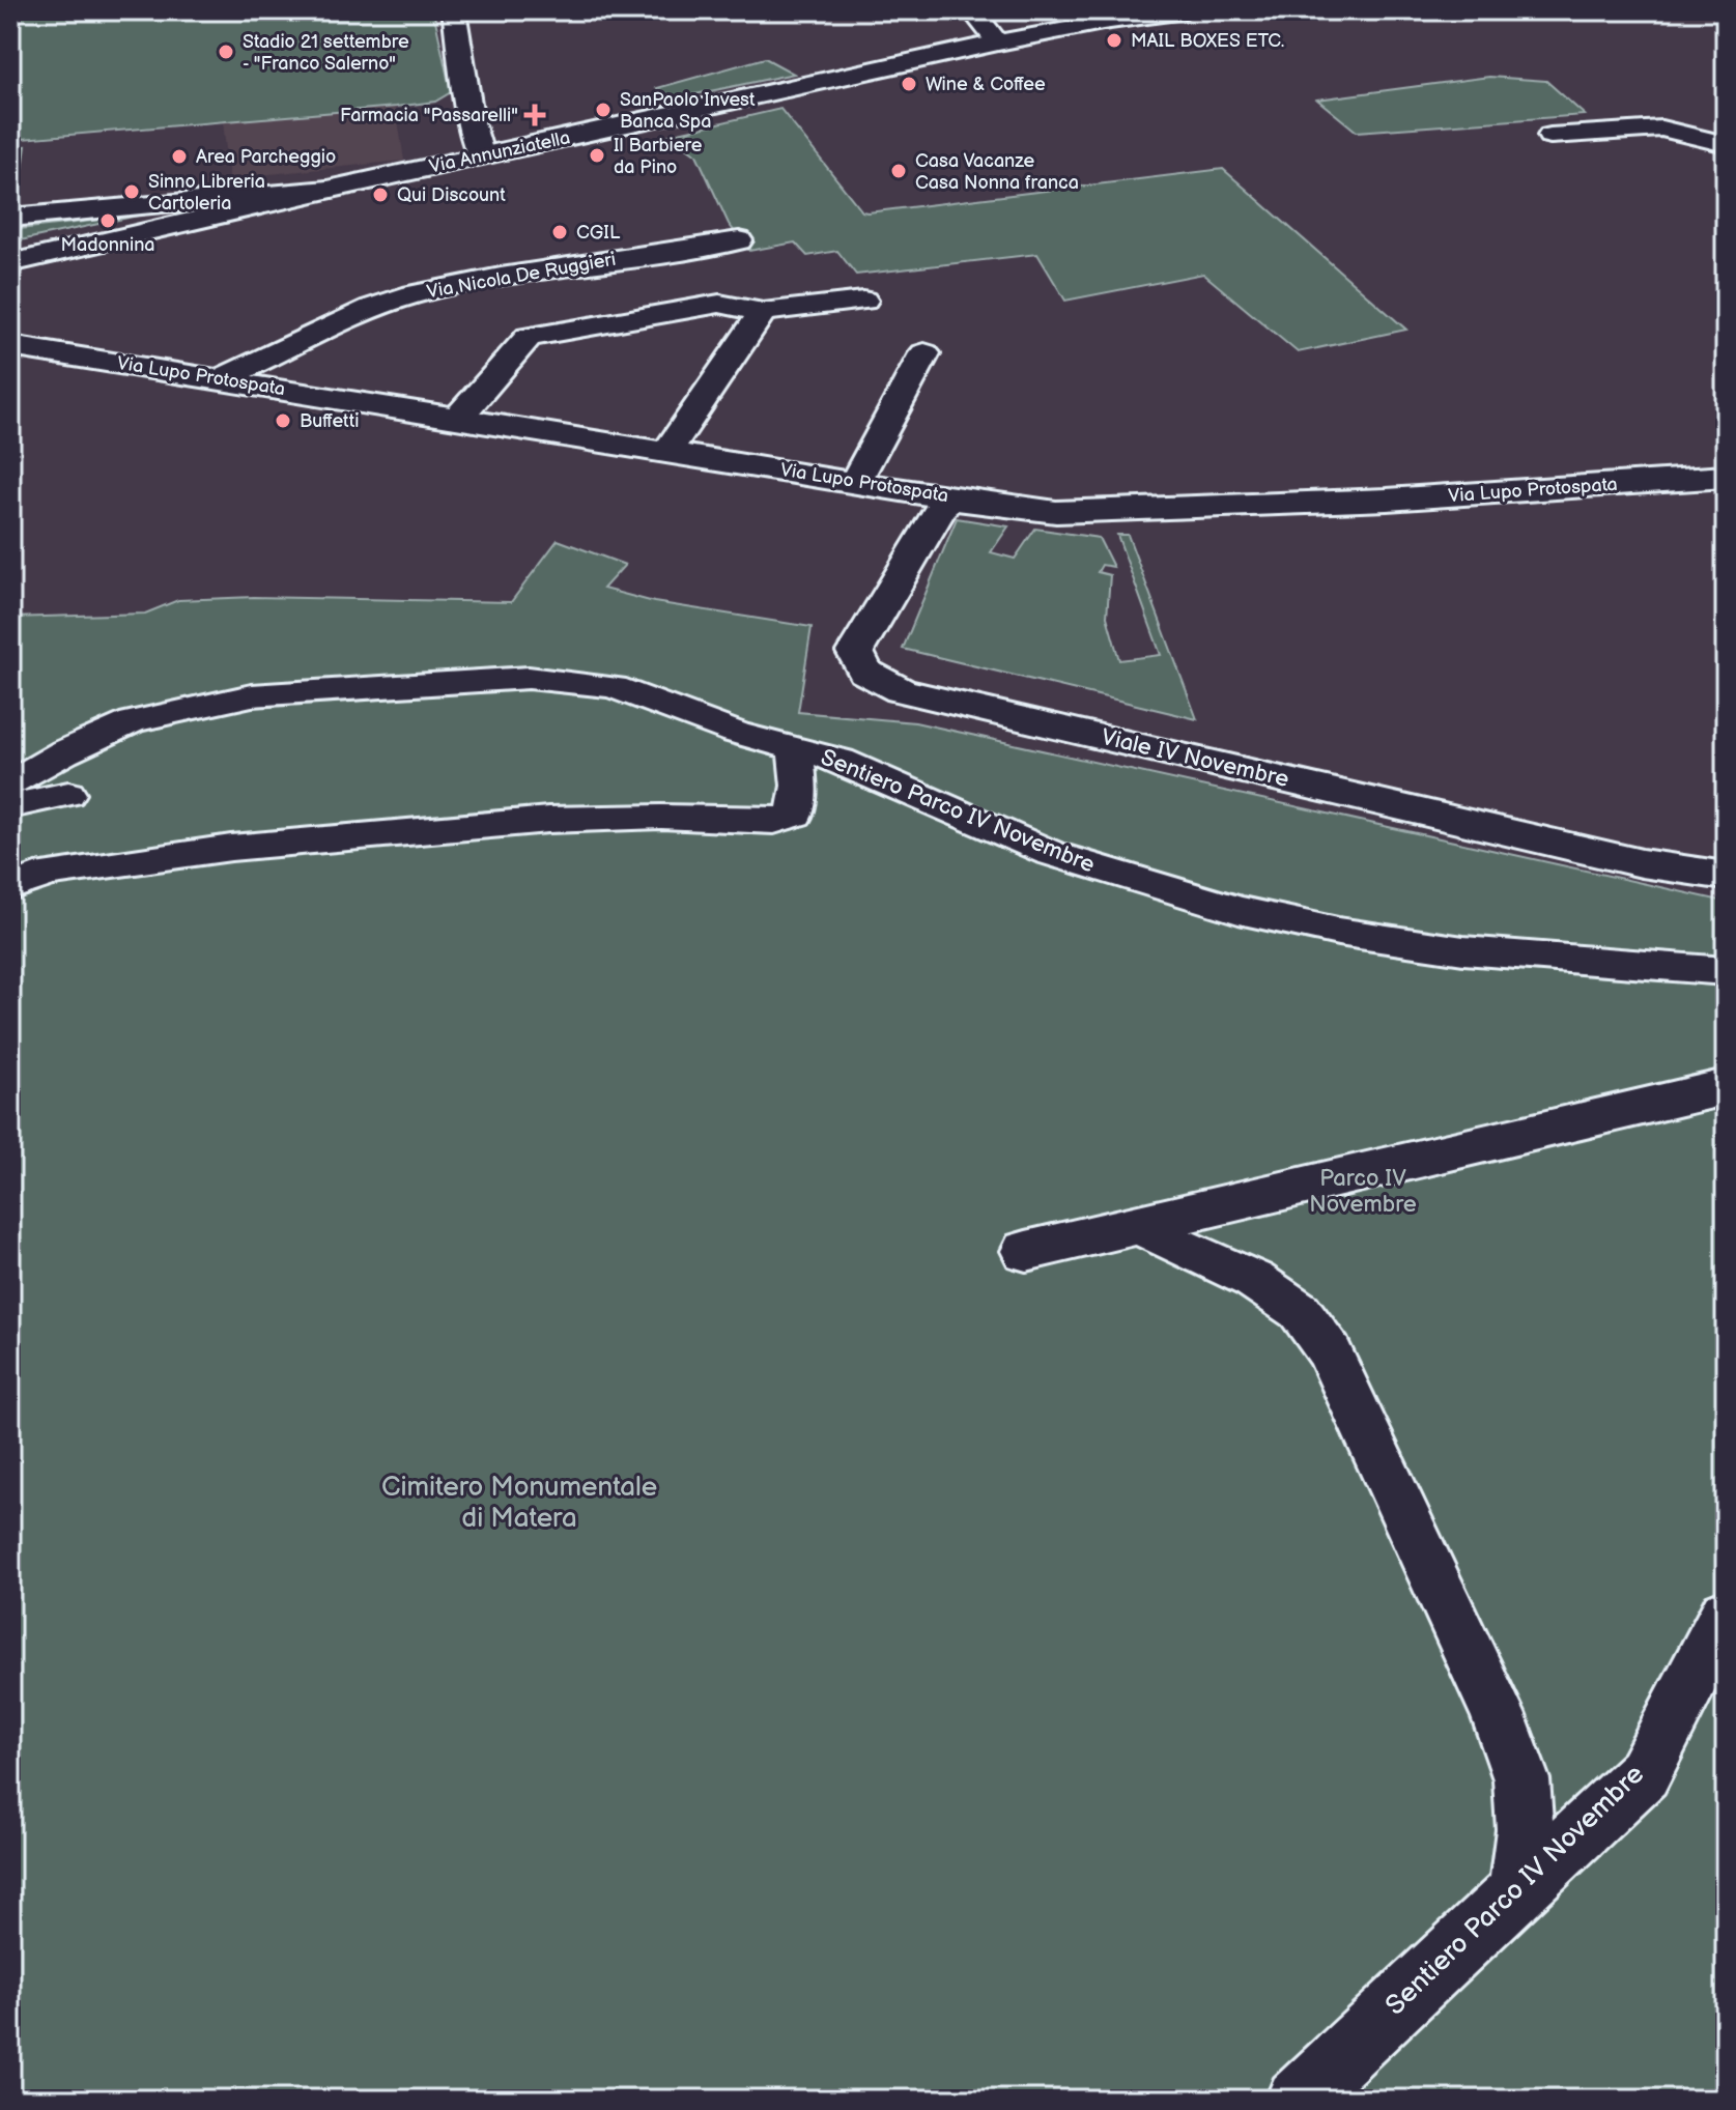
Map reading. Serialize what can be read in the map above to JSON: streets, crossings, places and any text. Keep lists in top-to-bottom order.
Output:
{
  "streets": {
    "street": [
      "Via Annunziatella",
      "Via Nicola De Ruggieri",
      "Via Lupo Protospata",
      "Viale IV Novembre",
      "Sentiero Parco IV Novembre"
    ]
  },
  "crossings": [
    ["Via Nicola De Ruggieri", "Via Lupo Protospata"],
    ["Via Lupo Protospata", "Viale IV Novembre"]
  ],
  "parks": ["Parco IV Novembre", "Cimitero Monumentale di Matera"],
  "places": {
    "other": [
      "MAIL BOXES ETC.",
      "Stadio 21 settembre - \"Franco Salerno\"",
      "Wine & Coffee",
      "SanPaolo Invest Banca Spa",
      "Il Barbiere da Pino",
      "Area Parcheggio",
      "Casa Vacanze Casa Nonna franca",
      "Sinno Libreria Cartoleria",
      "Qui Discount",
      "Madonnina",
      "CGIL",
      "Buffetti"
    ],
    "health": ["Farmacia \"Passarelli\""]
  }
}
